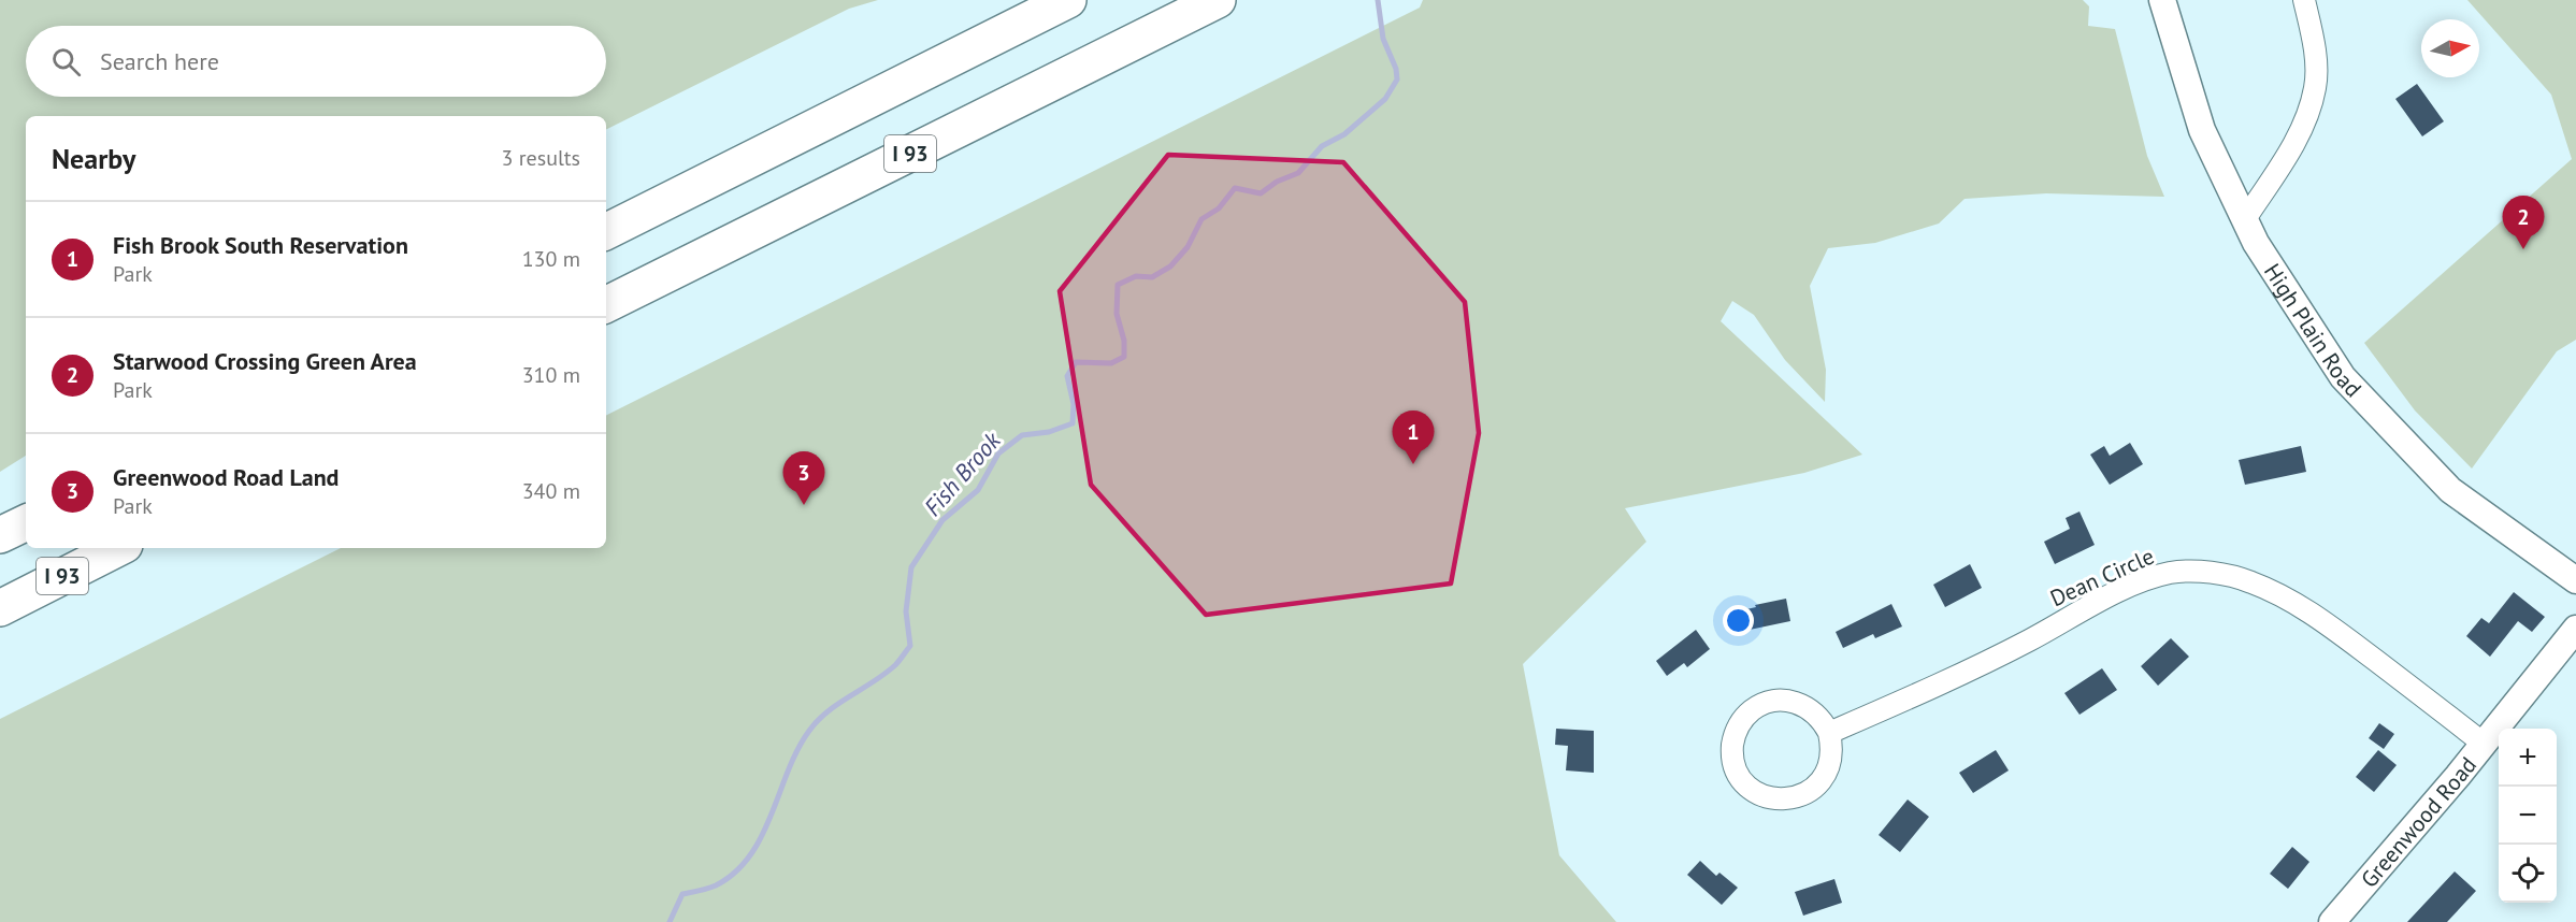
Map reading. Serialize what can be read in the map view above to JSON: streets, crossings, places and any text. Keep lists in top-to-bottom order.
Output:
{
  "streets": {
    "highway": ["I 93"],
    "street": ["High Plain Road", "Dean Circle", "Greenwood Road"]
  },
  "crossings": [
    ["Dean Circle", "Greenwood Road"]
  ],
  "water": ["Fish Brook"],
  "north": "right",
  "page": {
    "search": "Search here",
    "heading": ["Nearby", "3 results"],
    "pins": ["2", "1", "3"],
    "list": [
      {
        "mark": "1",
        "name": "Fish Brook South Reservation",
        "note": "Park",
        "value": "130 m"
      },
      {
        "mark": "2",
        "name": "Starwood Crossing Green Area",
        "note": "Park",
        "value": "310 m"
      },
      {
        "mark": "3",
        "name": "Greenwood Road Land",
        "note": "Park",
        "value": "340 m"
      }
    ],
    "map_buttons": ["+", "−"]
  }
}
